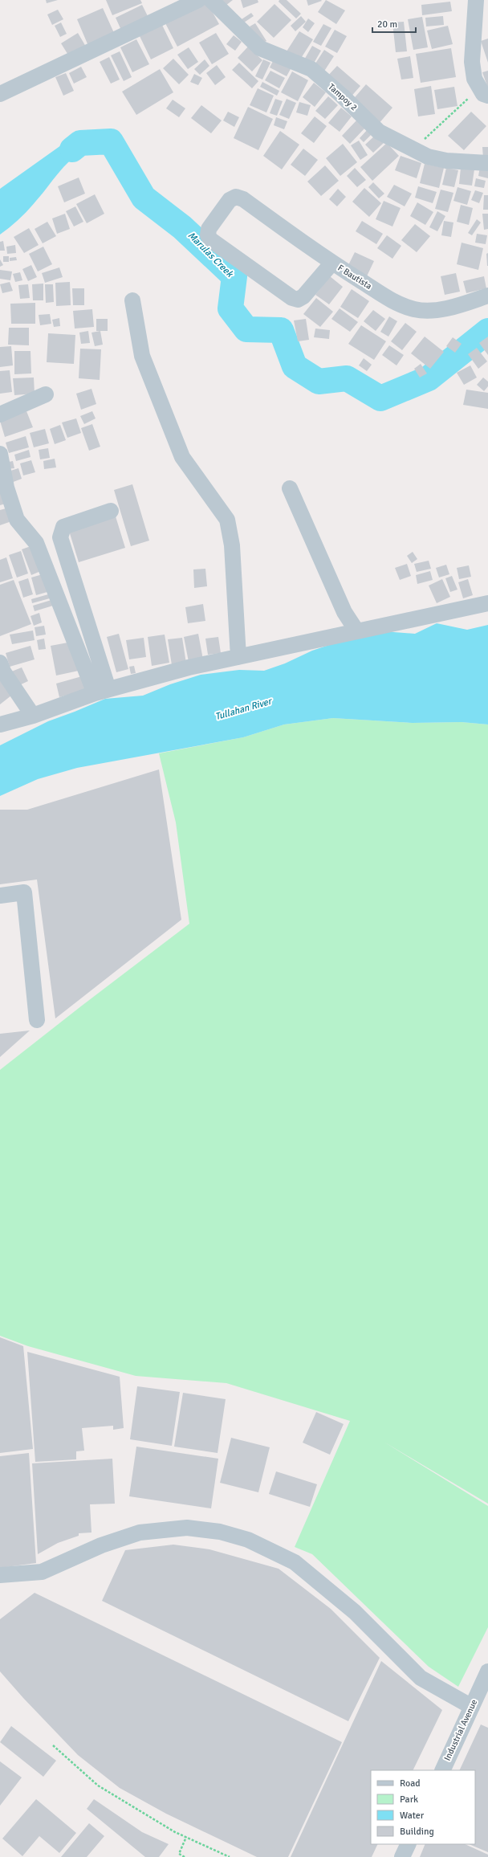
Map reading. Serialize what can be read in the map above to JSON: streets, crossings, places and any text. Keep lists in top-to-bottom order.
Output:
{
  "streets": {
    "street": ["Tampoy 2", "F Bautista", "Industrial Avenue"]
  },
  "water": ["Marulas Creek", "Tullahan River"],
  "legend": [
    "Road",
    "Park",
    "Water",
    "Building"
  ],
  "scale_bar": "20 m"
}
